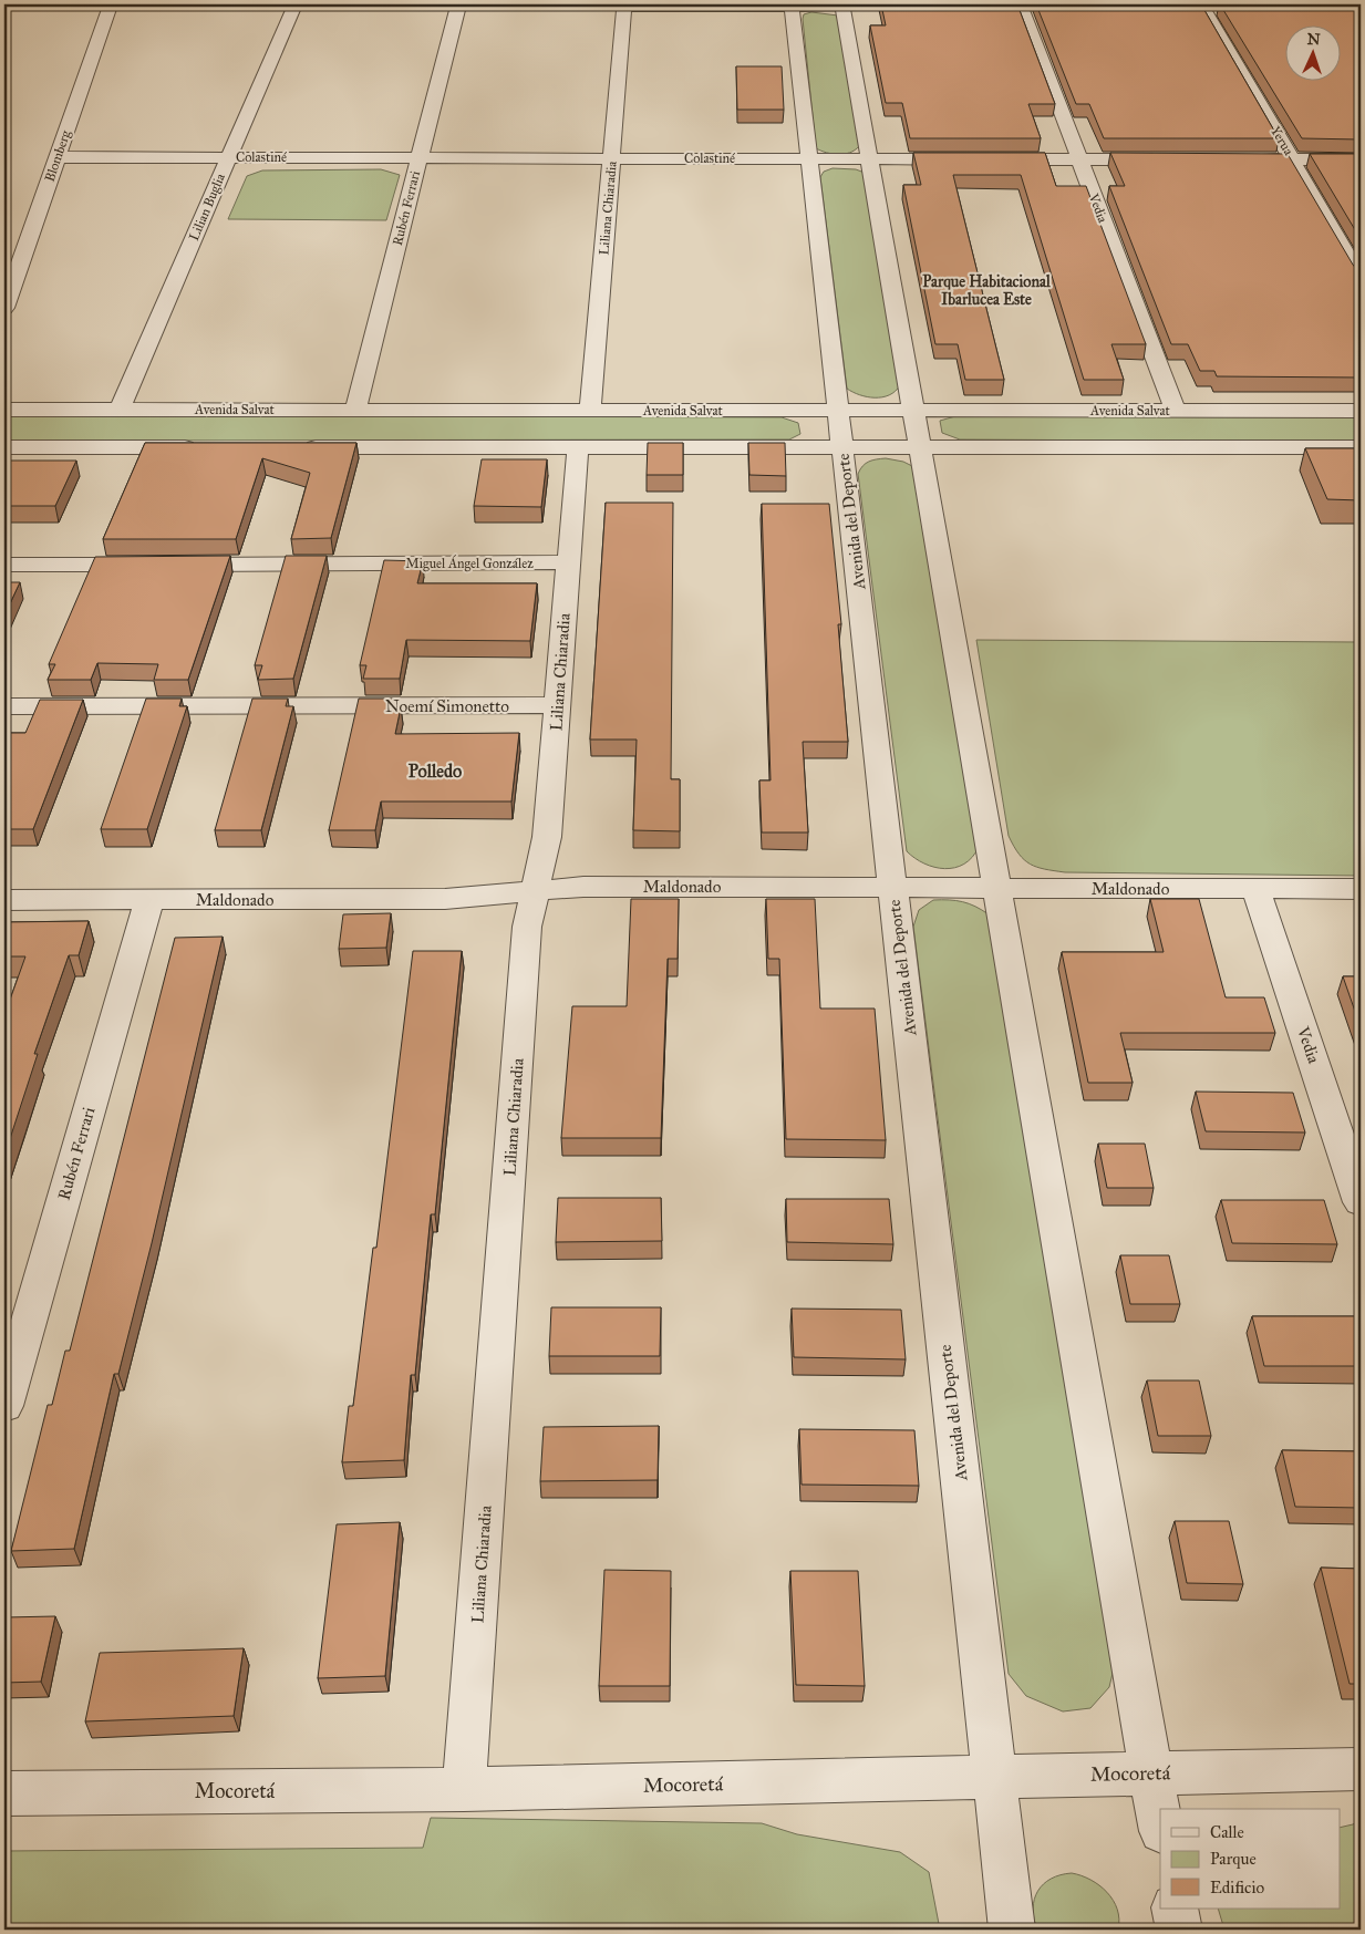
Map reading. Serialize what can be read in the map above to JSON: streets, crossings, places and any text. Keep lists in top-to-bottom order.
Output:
{
  "streets": {
    "street": [
      "Yerua",
      "Blomberg",
      "Colastiné",
      "Lilian Buglia",
      "Rubén Ferrari",
      "Liliana Chiaradia",
      "Vedia",
      "Avenida Salvat",
      "Avenida del Deporte",
      "Miguel Ángel González",
      "Noemí Simonetto",
      "Maldonado",
      "Mocoretá"
    ]
  },
  "crossings": [
    ["Blomberg", "Colastiné"],
    ["Colastiné", "Lilian Buglia"],
    ["Colastiné", "Rubén Ferrari"],
    ["Colastiné", "Liliana Chiaradia"],
    ["Colastiné", "Vedia"],
    ["Colastiné", "Avenida del Deporte"],
    ["Lilian Buglia", "Avenida Salvat"],
    ["Rubén Ferrari", "Avenida Salvat"],
    ["Rubén Ferrari", "Maldonado"],
    ["Liliana Chiaradia", "Avenida Salvat"],
    ["Liliana Chiaradia", "Miguel Ángel González"],
    ["Liliana Chiaradia", "Noemí Simonetto"],
    ["Liliana Chiaradia", "Maldonado"],
    ["Liliana Chiaradia", "Mocoretá"],
    ["Vedia", "Avenida Salvat"],
    ["Vedia", "Maldonado"],
    ["Avenida Salvat", "Avenida del Deporte"],
    ["Avenida del Deporte", "Maldonado"],
    ["Avenida del Deporte", "Mocoretá"]
  ],
  "districts": ["Parque Habitacional Ibarlucea Este", "Polledo"],
  "legend": ["Calle", "Parque", "Edificio"],
  "north": "top"
}
